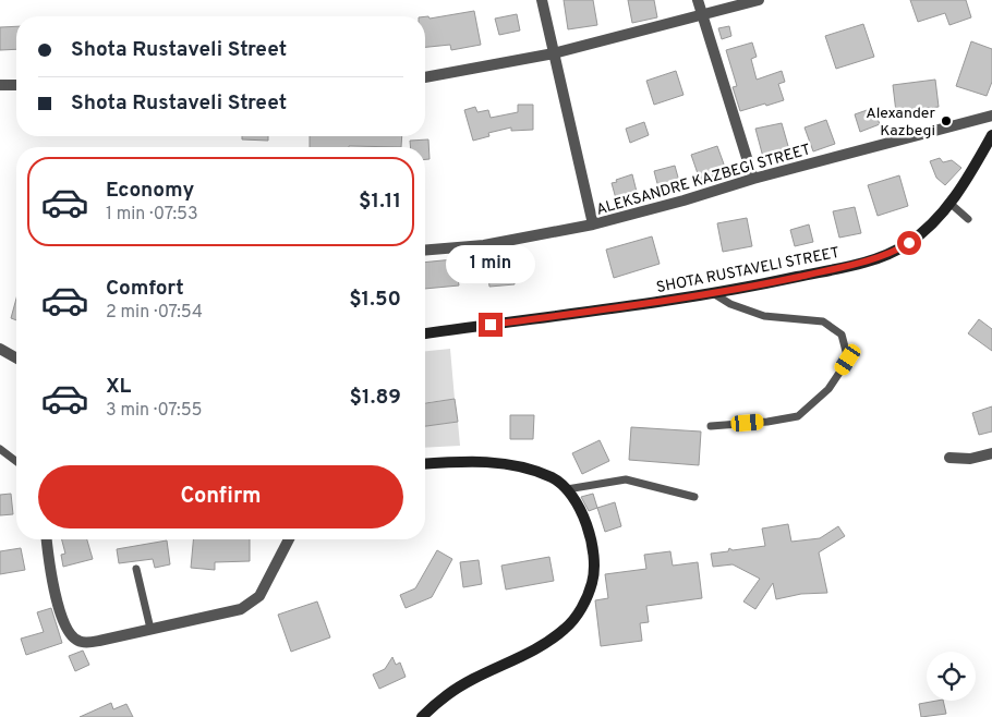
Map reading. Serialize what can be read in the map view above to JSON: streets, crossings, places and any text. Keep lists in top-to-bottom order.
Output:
{
  "streets": {
    "main road": ["SHOTA RUSTAVELI STREET"],
    "street": ["ALEKSANDRE KAZBEGI STREET"]
  },
  "places": ["Alexander Kazbegi"],
  "page": {
    "banner": ["Shota Rustaveli Street", "Shota Rustaveli Street"],
    "list": [
      {
        "name": "Economy",
        "note": "1 min · 07:53",
        "value": "$1.11"
      },
      {
        "name": "Comfort",
        "note": "2 min · 07:54",
        "value": "$1.50"
      },
      {
        "name": "XL",
        "note": "3 min · 07:55",
        "value": "$1.89"
      }
    ],
    "bubble": "1 min",
    "buttons": "Confirm"
  }
}
